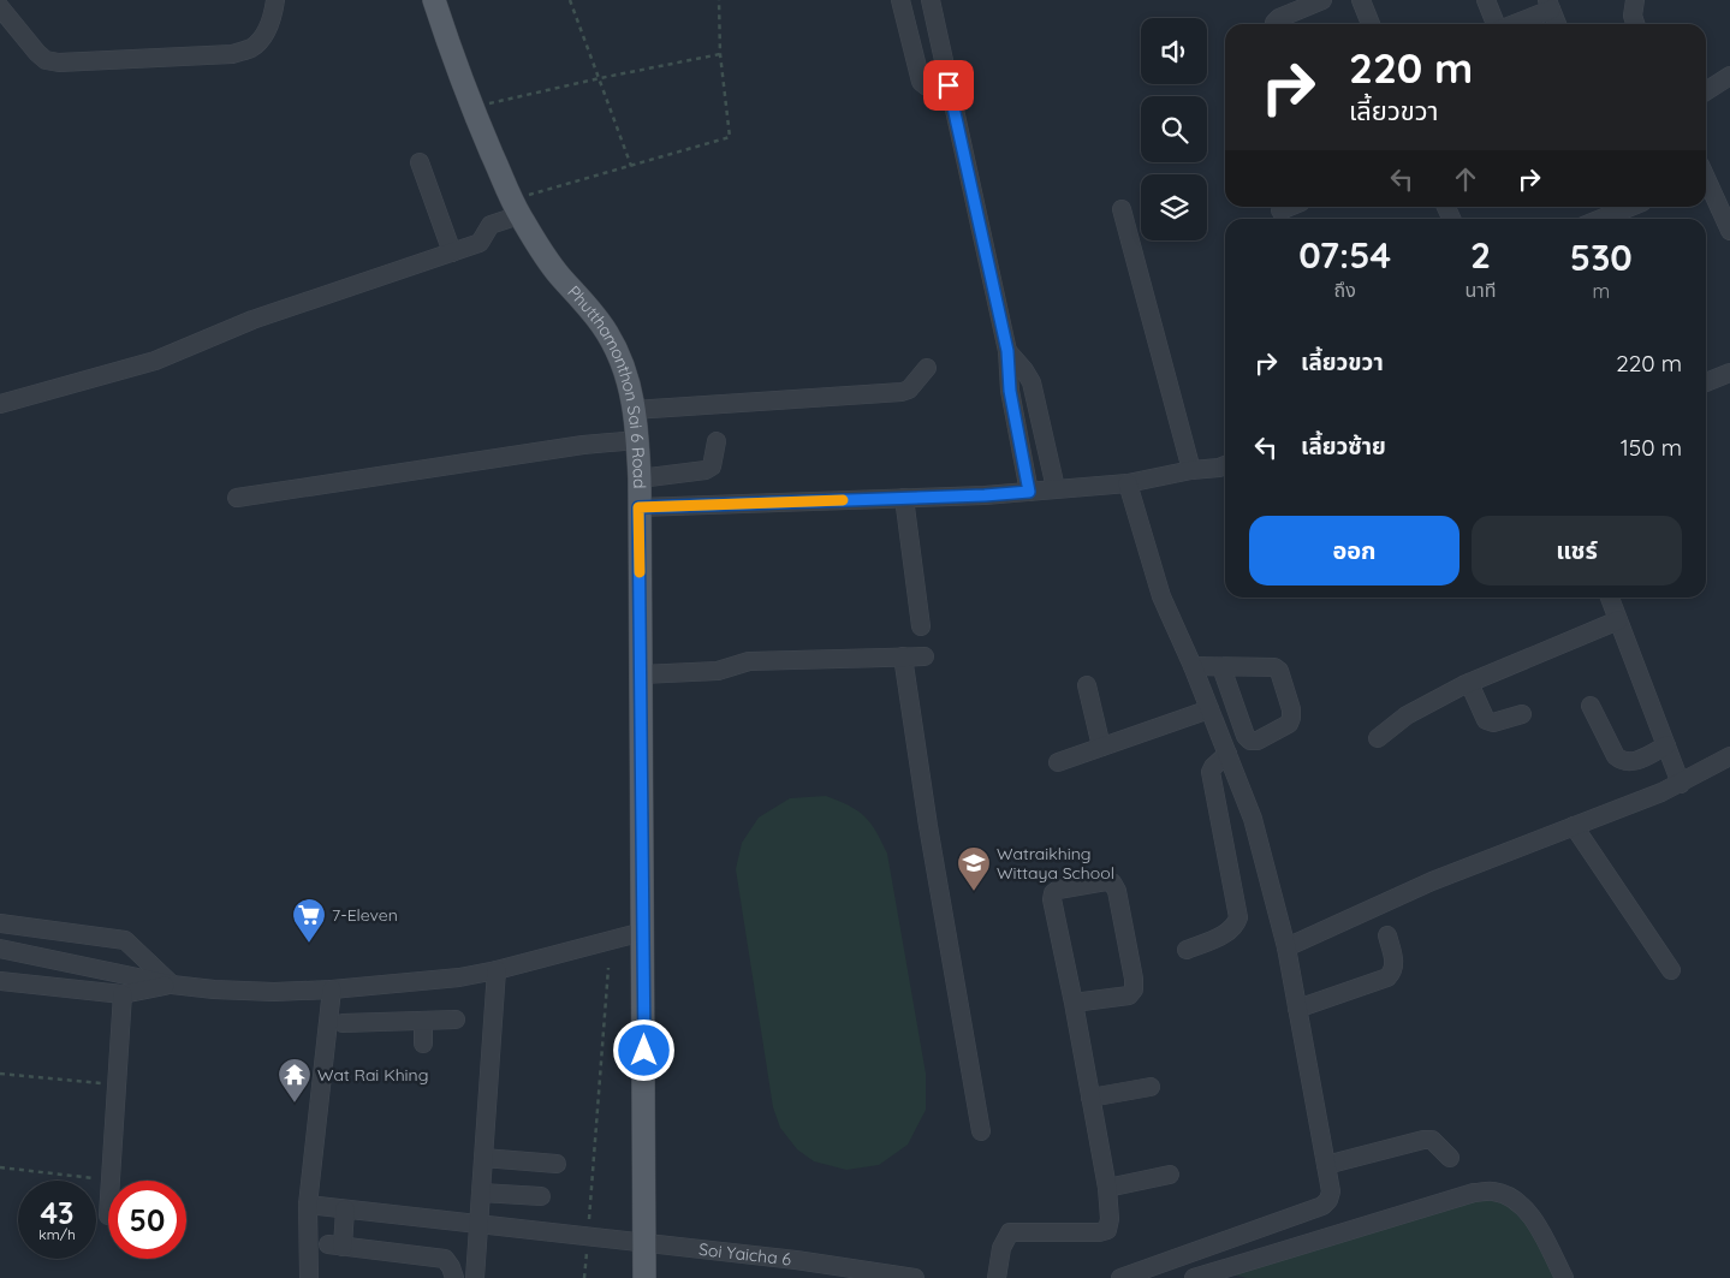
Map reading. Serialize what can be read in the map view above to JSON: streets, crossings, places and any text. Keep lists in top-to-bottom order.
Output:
{
  "streets": {
    "main road": ["Phutthamonthon Sai 6 Road"],
    "street": ["Soi Yaicha 6"]
  },
  "crossings": [
    ["Phutthamonthon Sai 6 Road", "Soi Yaicha 6"]
  ],
  "places": {
    "school or university": ["Watraikhing Wittaya School"],
    "supermarket": ["7-Eleven"],
    "temple": ["Wat Rai Khing"]
  },
  "page": {
    "turn": ["220 m", "เลี้ยวขวา"],
    "eta": [
      "07:54",
      "ถึง",
      "2",
      "นาที",
      "530",
      "m"
    ],
    "list": [
      {
        "name": "เลี้ยวขวา",
        "value": "220 m"
      },
      {
        "name": "เลี้ยวซ้าย",
        "value": "150 m"
      }
    ],
    "buttons": ["ออก", "แชร์"],
    "speed": "43 km/h",
    "limit": "50"
  }
}
